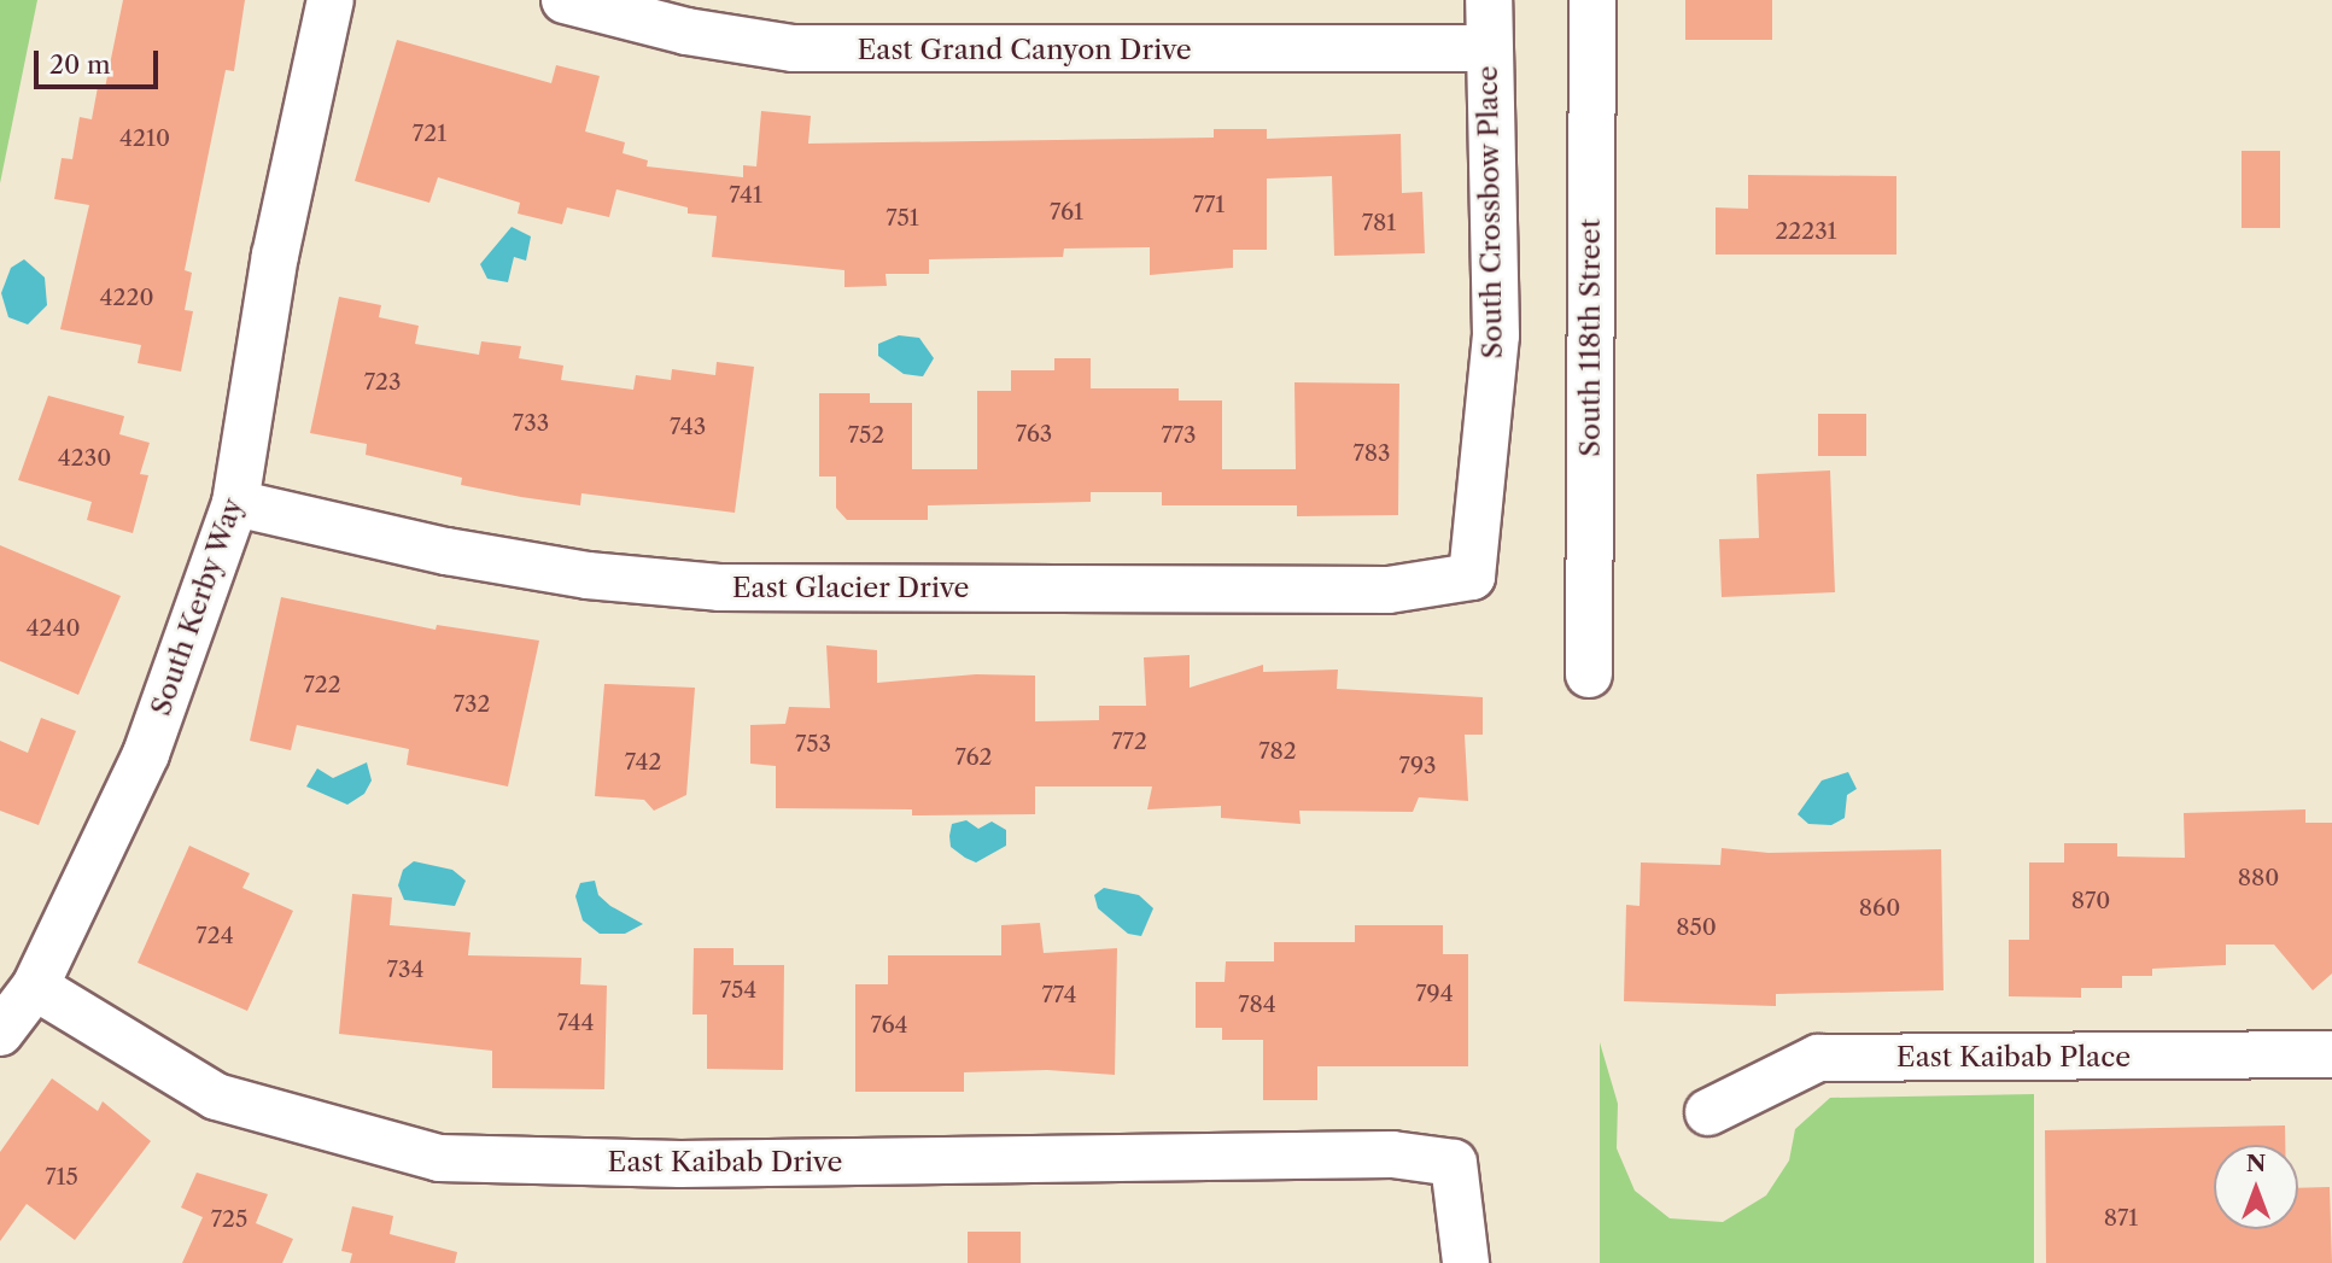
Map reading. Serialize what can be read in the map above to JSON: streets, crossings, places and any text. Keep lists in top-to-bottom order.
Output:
{
  "streets": {
    "street": [
      "East Grand Canyon Drive",
      "South Crossbow Place",
      "South 118th Street",
      "East Glacier Drive",
      "South Kerby Way",
      "East Kaibab Place",
      "East Kaibab Drive"
    ]
  },
  "crossings": [
    ["East Grand Canyon Drive", "South Crossbow Place"],
    ["South Crossbow Place", "East Glacier Drive"],
    ["East Glacier Drive", "South Kerby Way"],
    ["South Kerby Way", "East Kaibab Drive"]
  ],
  "house_numbers": [
    "721",
    "4210",
    "741",
    "771",
    "761",
    "751",
    "781",
    "22231",
    "4220",
    "723",
    "733",
    "743",
    "763",
    "752",
    "773",
    "783",
    "4230",
    "4240",
    "722",
    "732",
    "772",
    "753",
    "782",
    "762",
    "742",
    "793",
    "880",
    "870",
    "860",
    "850",
    "724",
    "734",
    "754",
    "794",
    "774",
    "784",
    "744",
    "764",
    "715",
    "871",
    "725"
  ],
  "scale_bar": "20 m",
  "north": "top"
}
